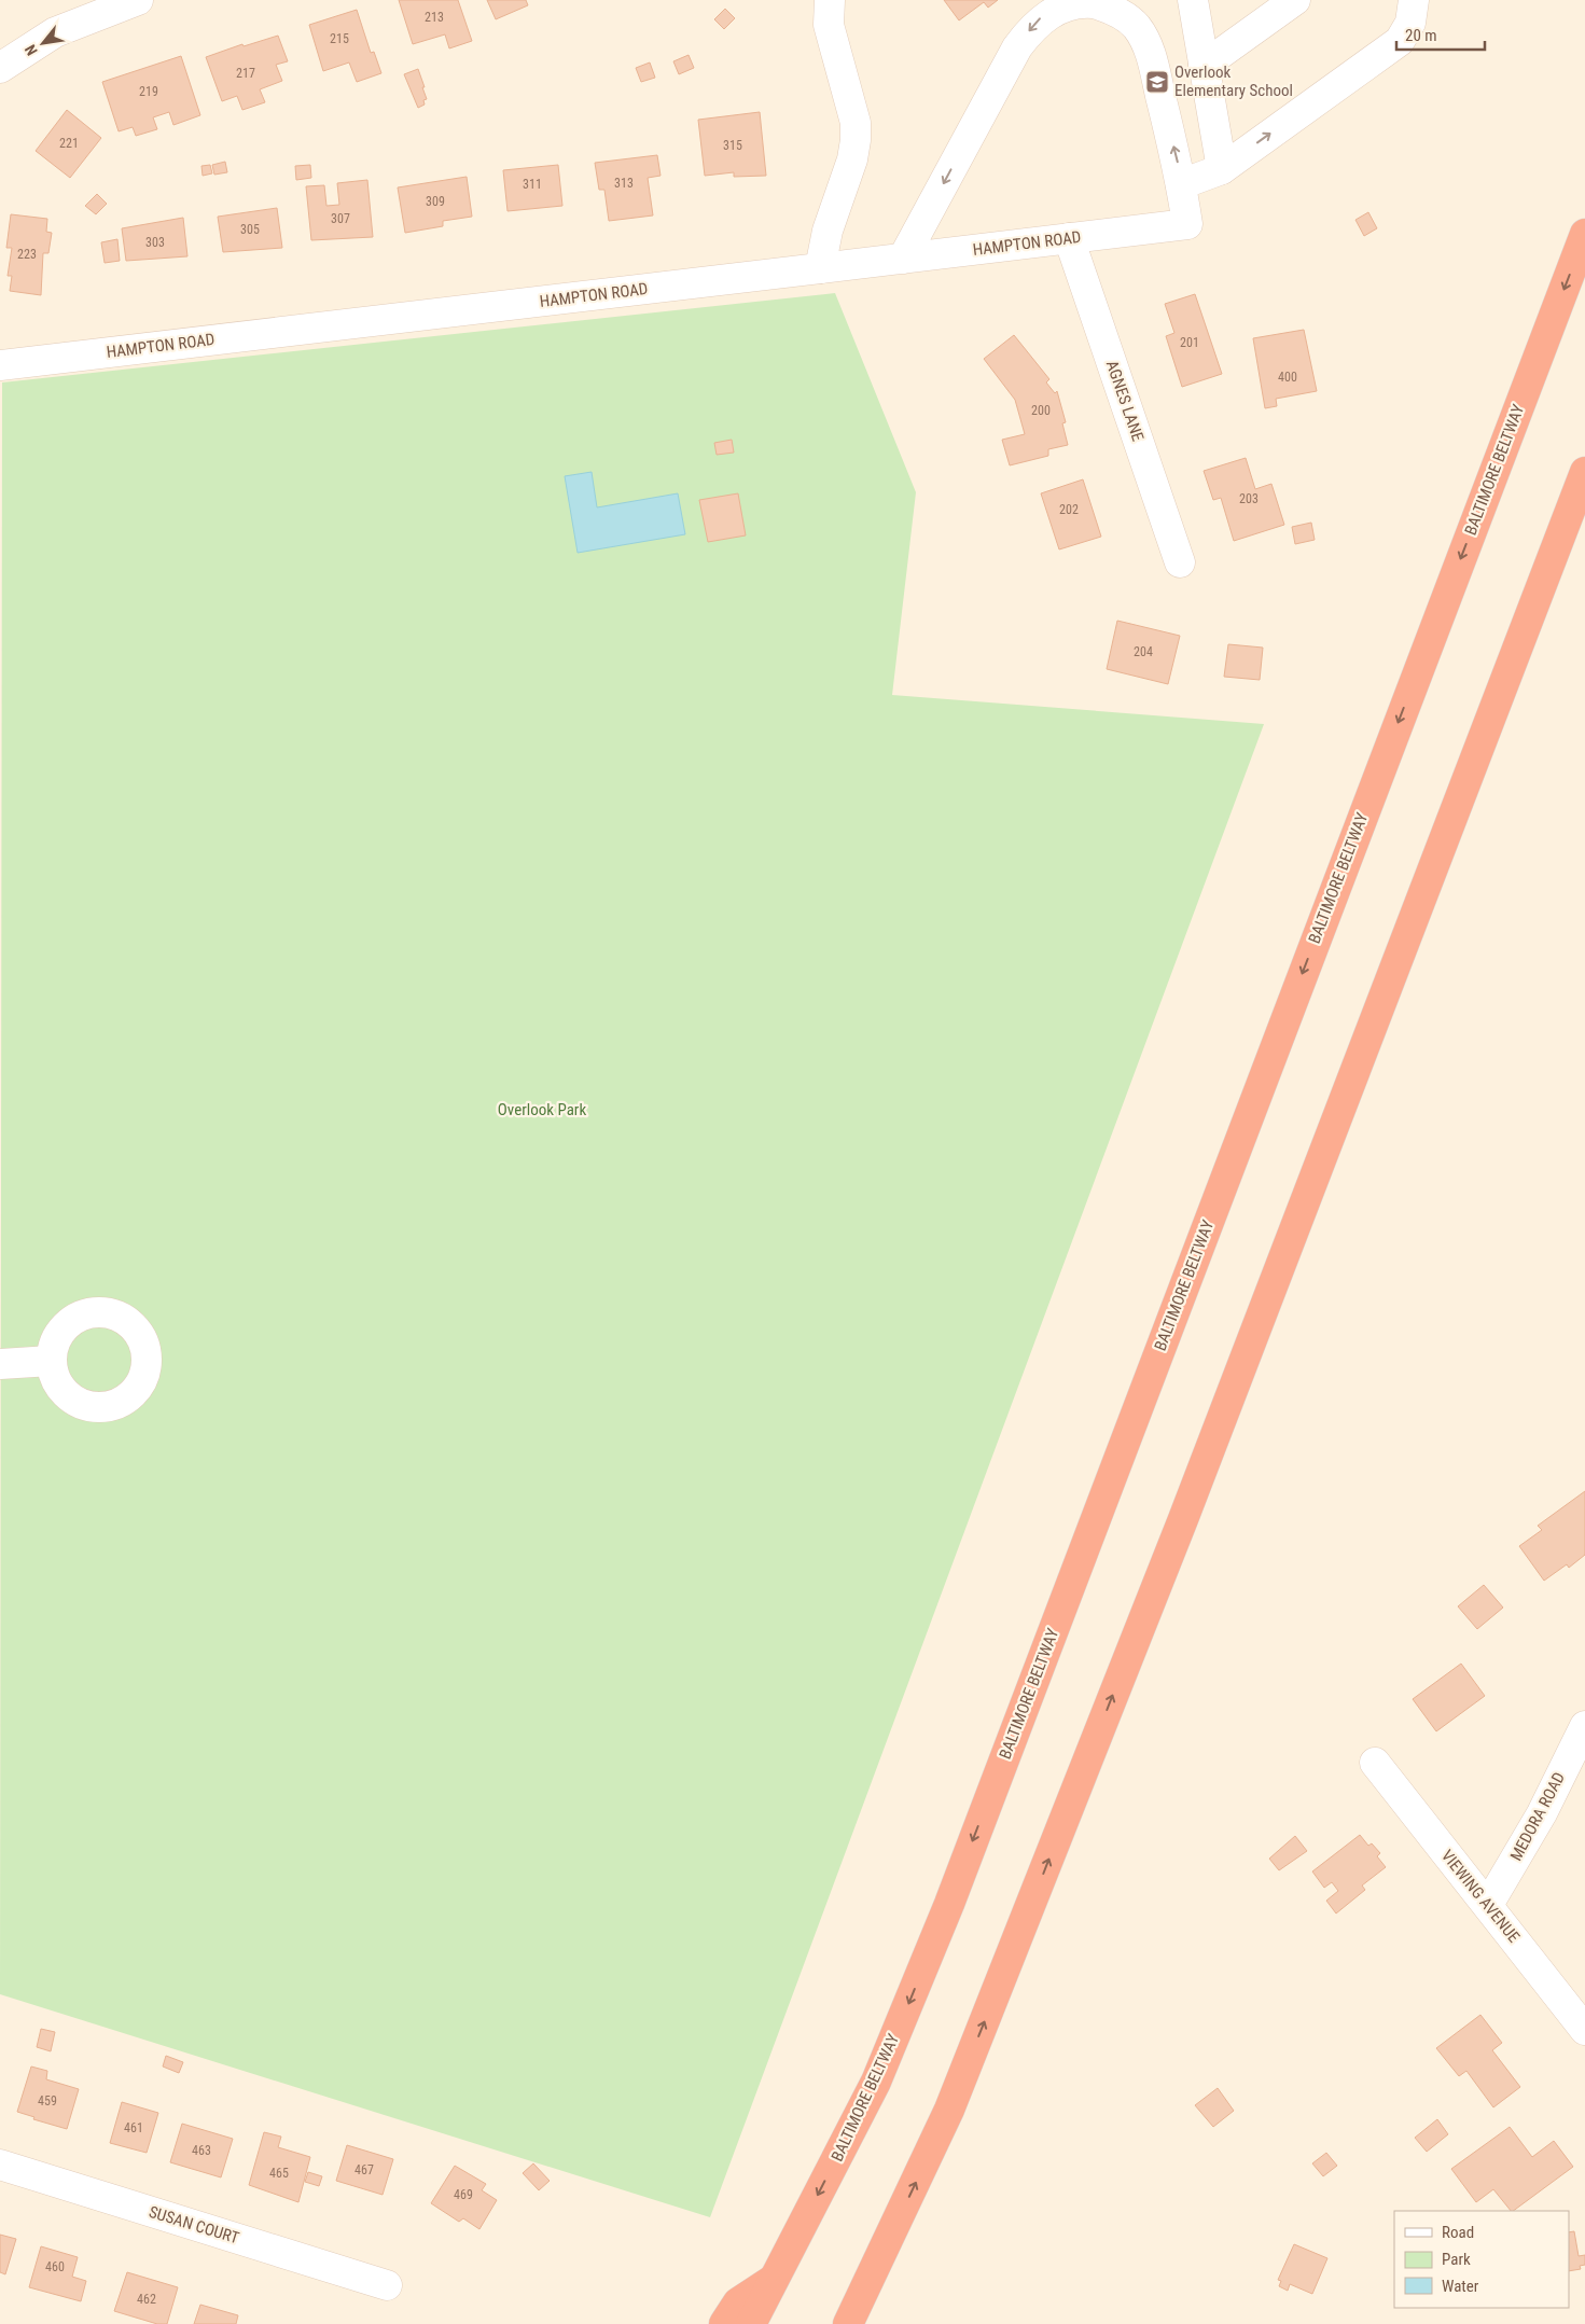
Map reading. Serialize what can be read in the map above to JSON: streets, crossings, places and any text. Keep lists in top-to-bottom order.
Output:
{
  "streets": {
    "highway": ["BALTIMORE BELTWAY"],
    "street": [
      "HAMPTON ROAD",
      "AGNES LANE",
      "MEDORA ROAD",
      "VIEWING AVENUE",
      "SUSAN COURT"
    ]
  },
  "crossings": [
    ["HAMPTON ROAD", "AGNES LANE"],
    ["MEDORA ROAD", "VIEWING AVENUE"]
  ],
  "parks": ["Overlook Park"],
  "places": {
    "school or university": ["Overlook Elementary School"]
  },
  "house_numbers": [
    "213",
    "215",
    "217",
    "219",
    "221",
    "315",
    "313",
    "311",
    "309",
    "307",
    "305",
    "303",
    "223",
    "201",
    "400",
    "200",
    "203",
    "202",
    "204",
    "459",
    "461",
    "463",
    "467",
    "465",
    "469",
    "460",
    "462"
  ],
  "legend": ["Road", "Park", "Water"],
  "scale_bar": "20 m",
  "north": "bottom left"
}
